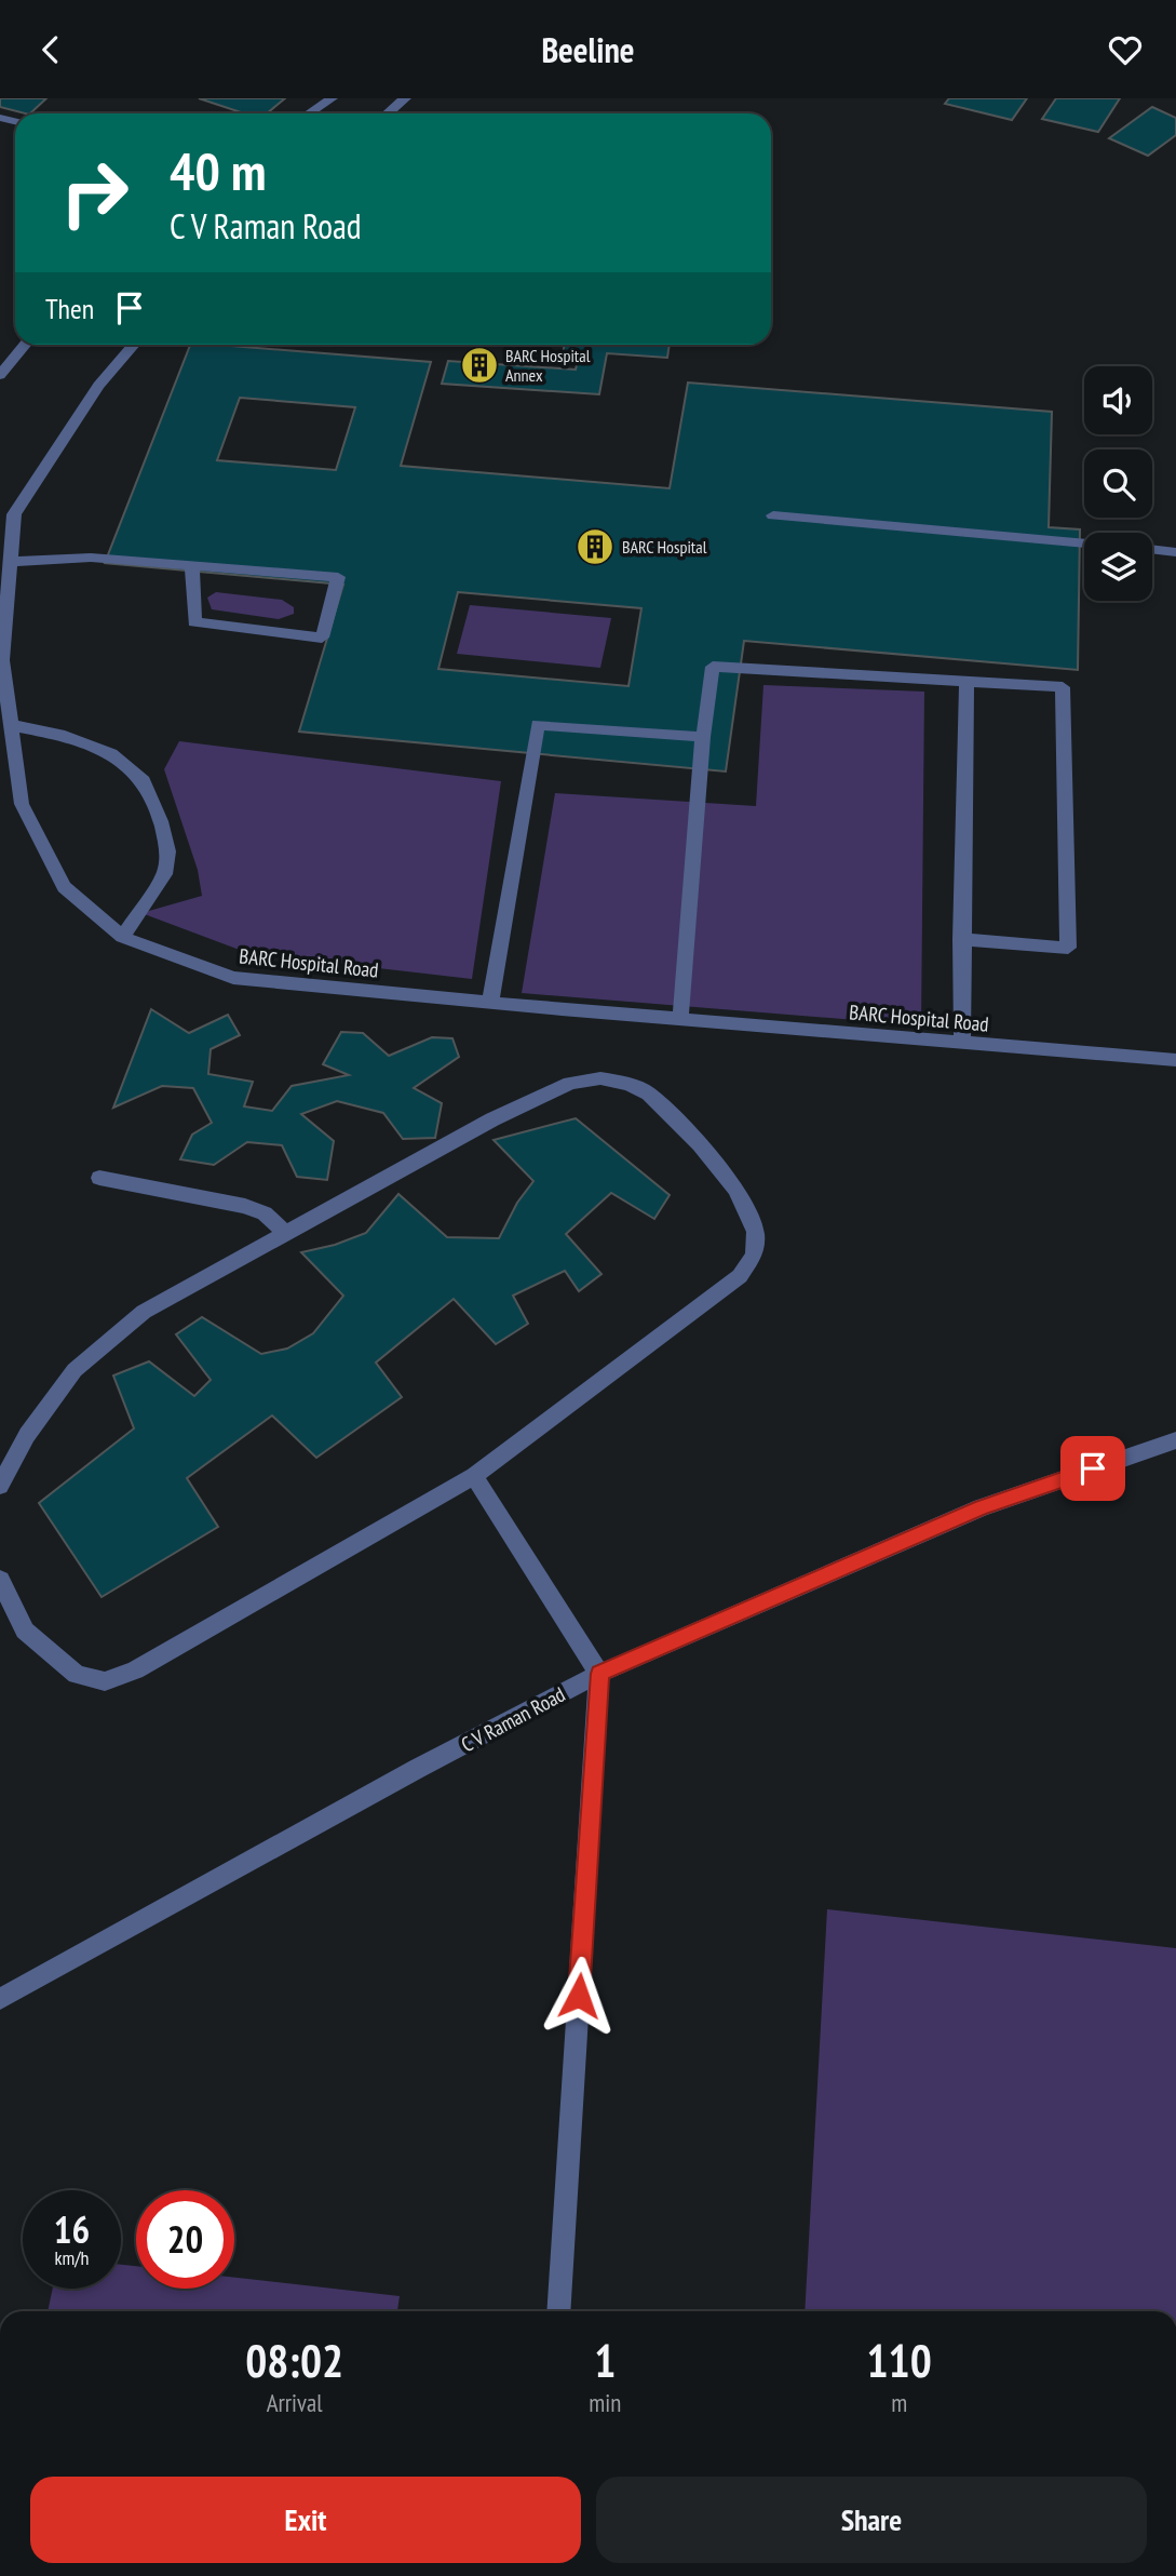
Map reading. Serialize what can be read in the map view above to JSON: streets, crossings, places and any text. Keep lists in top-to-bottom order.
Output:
{
  "streets": {
    "street": ["BARC Hospital Road", "C V Raman Road"]
  },
  "places": {
    "building": ["BARC Hospital Annex", "BARC Hospital"]
  },
  "page": {
    "header": "Beeline",
    "turn": ["40 m", "C V Raman Road"],
    "then": "Then",
    "speed": "16 km/h",
    "limit": "20",
    "eta": [
      "08:02",
      "Arrival",
      "1",
      "min",
      "110",
      "m"
    ],
    "buttons": ["Exit", "Share"]
  }
}
